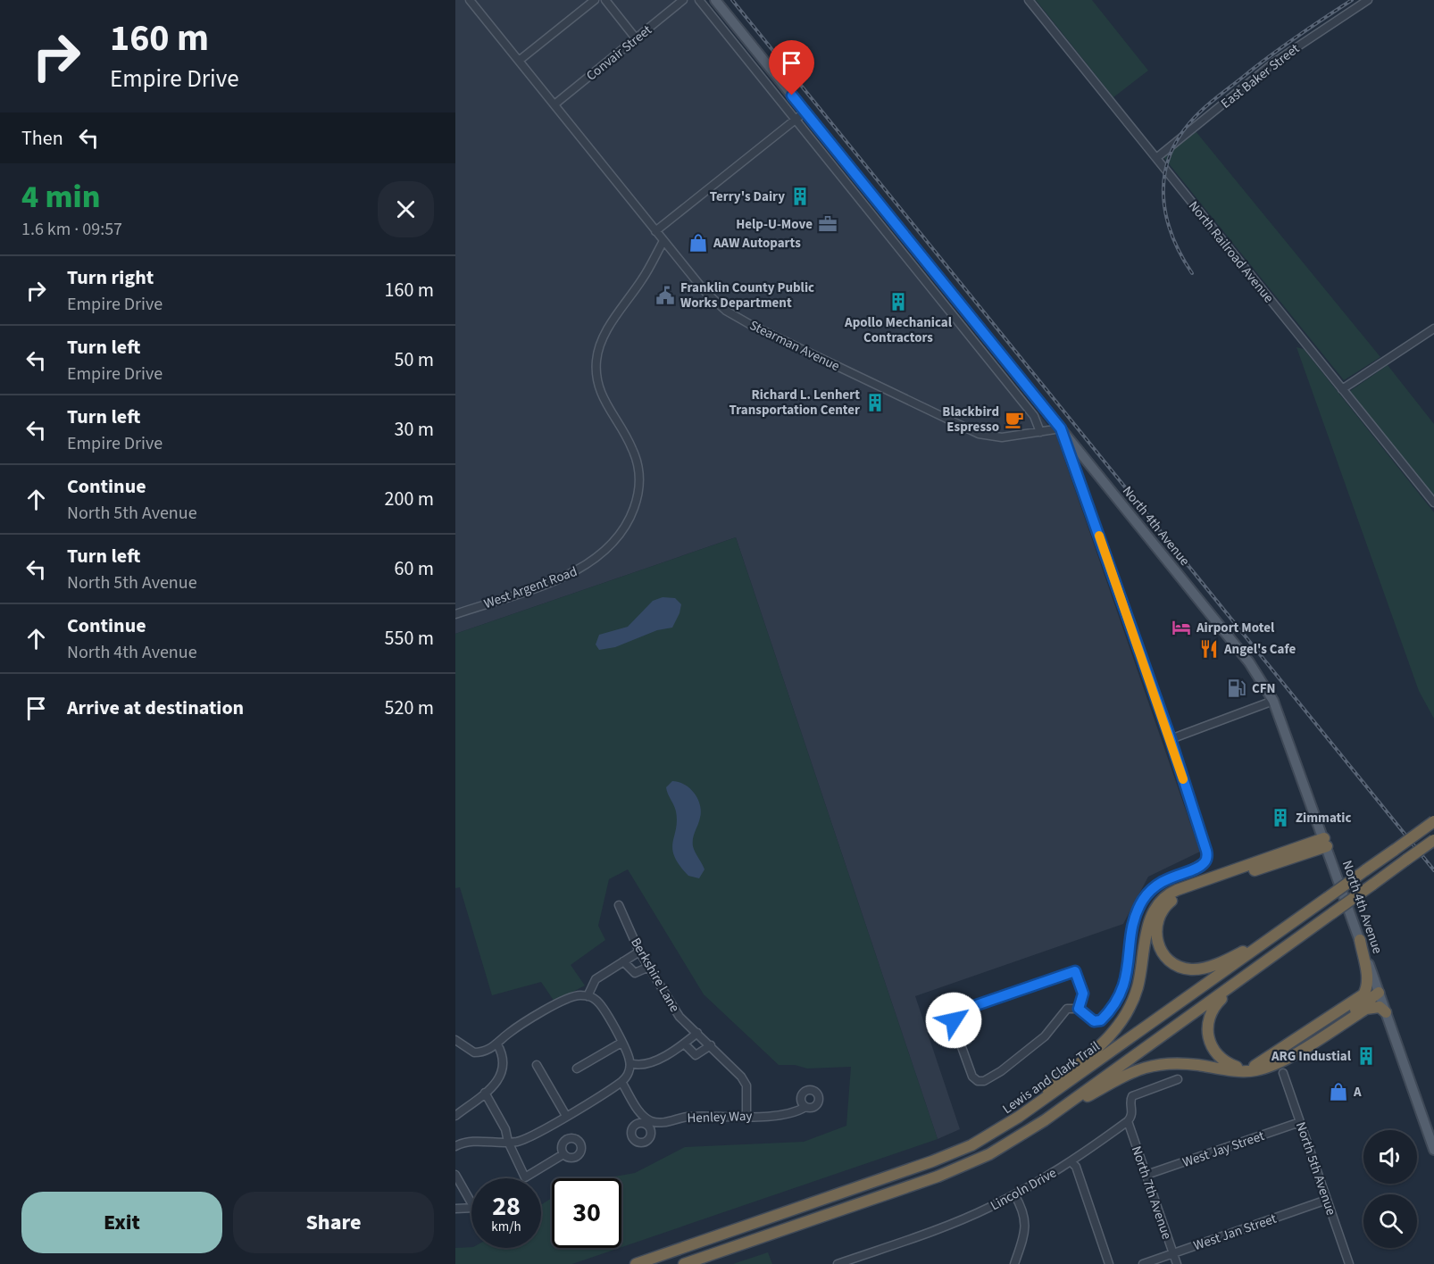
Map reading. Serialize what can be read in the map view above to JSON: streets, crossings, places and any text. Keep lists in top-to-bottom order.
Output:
{
  "streets": {
    "highway": ["Lewis and Clark Trail"],
    "main road": ["North 4th Avenue"],
    "street": [
      "Convair Street",
      "East Baker Street",
      "North Railroad Avenue",
      "Stearman Avenue",
      "West Argent Road",
      "Berkshire Lane",
      "Henley Way",
      "West Jay Street",
      "North 5th Avenue",
      "Lincoln Drive",
      "North 7th Avenue",
      "West Jan Street"
    ]
  },
  "crossings": [
    ["Convair Street", "Stearman Avenue"],
    ["East Baker Street", "North Railroad Avenue"],
    ["Stearman Avenue", "North 4th Avenue"],
    ["Stearman Avenue", "West Argent Road"],
    ["Berkshire Lane", "Henley Way"],
    ["West Jay Street", "North 5th Avenue"],
    ["West Jay Street", "North 7th Avenue"],
    ["North 5th Avenue", "West Jan Street"],
    ["Lincoln Drive", "North 7th Avenue"],
    ["North 7th Avenue", "West Jan Street"]
  ],
  "places": {
    "building": [
      "Terry's Dairy",
      "Apollo Mechanical Contractors",
      "Richard L. Lenhert Transportation Center",
      "Zimmatic",
      "ARG Industial"
    ],
    "office": ["Help-U-Move"],
    "shop": ["AAW Autoparts", "A"],
    "public building": ["Franklin County Public Works Department"],
    "cafe": ["Blackbird Espresso"],
    "hotel": ["Airport Motel"],
    "restaurant": ["Angel's Cafe"],
    "fuel station": ["CFN"]
  },
  "page": {
    "turn": ["160 m", "Empire Drive"],
    "then": "Then",
    "heading": ["4 min", "1.6 km · 09:57"],
    "list": [
      {
        "name": "Turn right",
        "note": "Empire Drive",
        "value": "160 m"
      },
      {
        "name": "Turn left",
        "note": "Empire Drive",
        "value": "50 m"
      },
      {
        "name": "Turn left",
        "note": "Empire Drive",
        "value": "30 m"
      },
      {
        "name": "Continue",
        "note": "North 5th Avenue",
        "value": "200 m"
      },
      {
        "name": "Turn left",
        "note": "North 5th Avenue",
        "value": "60 m"
      },
      {
        "name": "Continue",
        "note": "North 4th Avenue",
        "value": "550 m"
      },
      {
        "name": "Arrive at destination",
        "value": "520 m"
      }
    ],
    "speed": "28 km/h",
    "limit": "30",
    "buttons": ["Exit", "Share"]
  }
}
